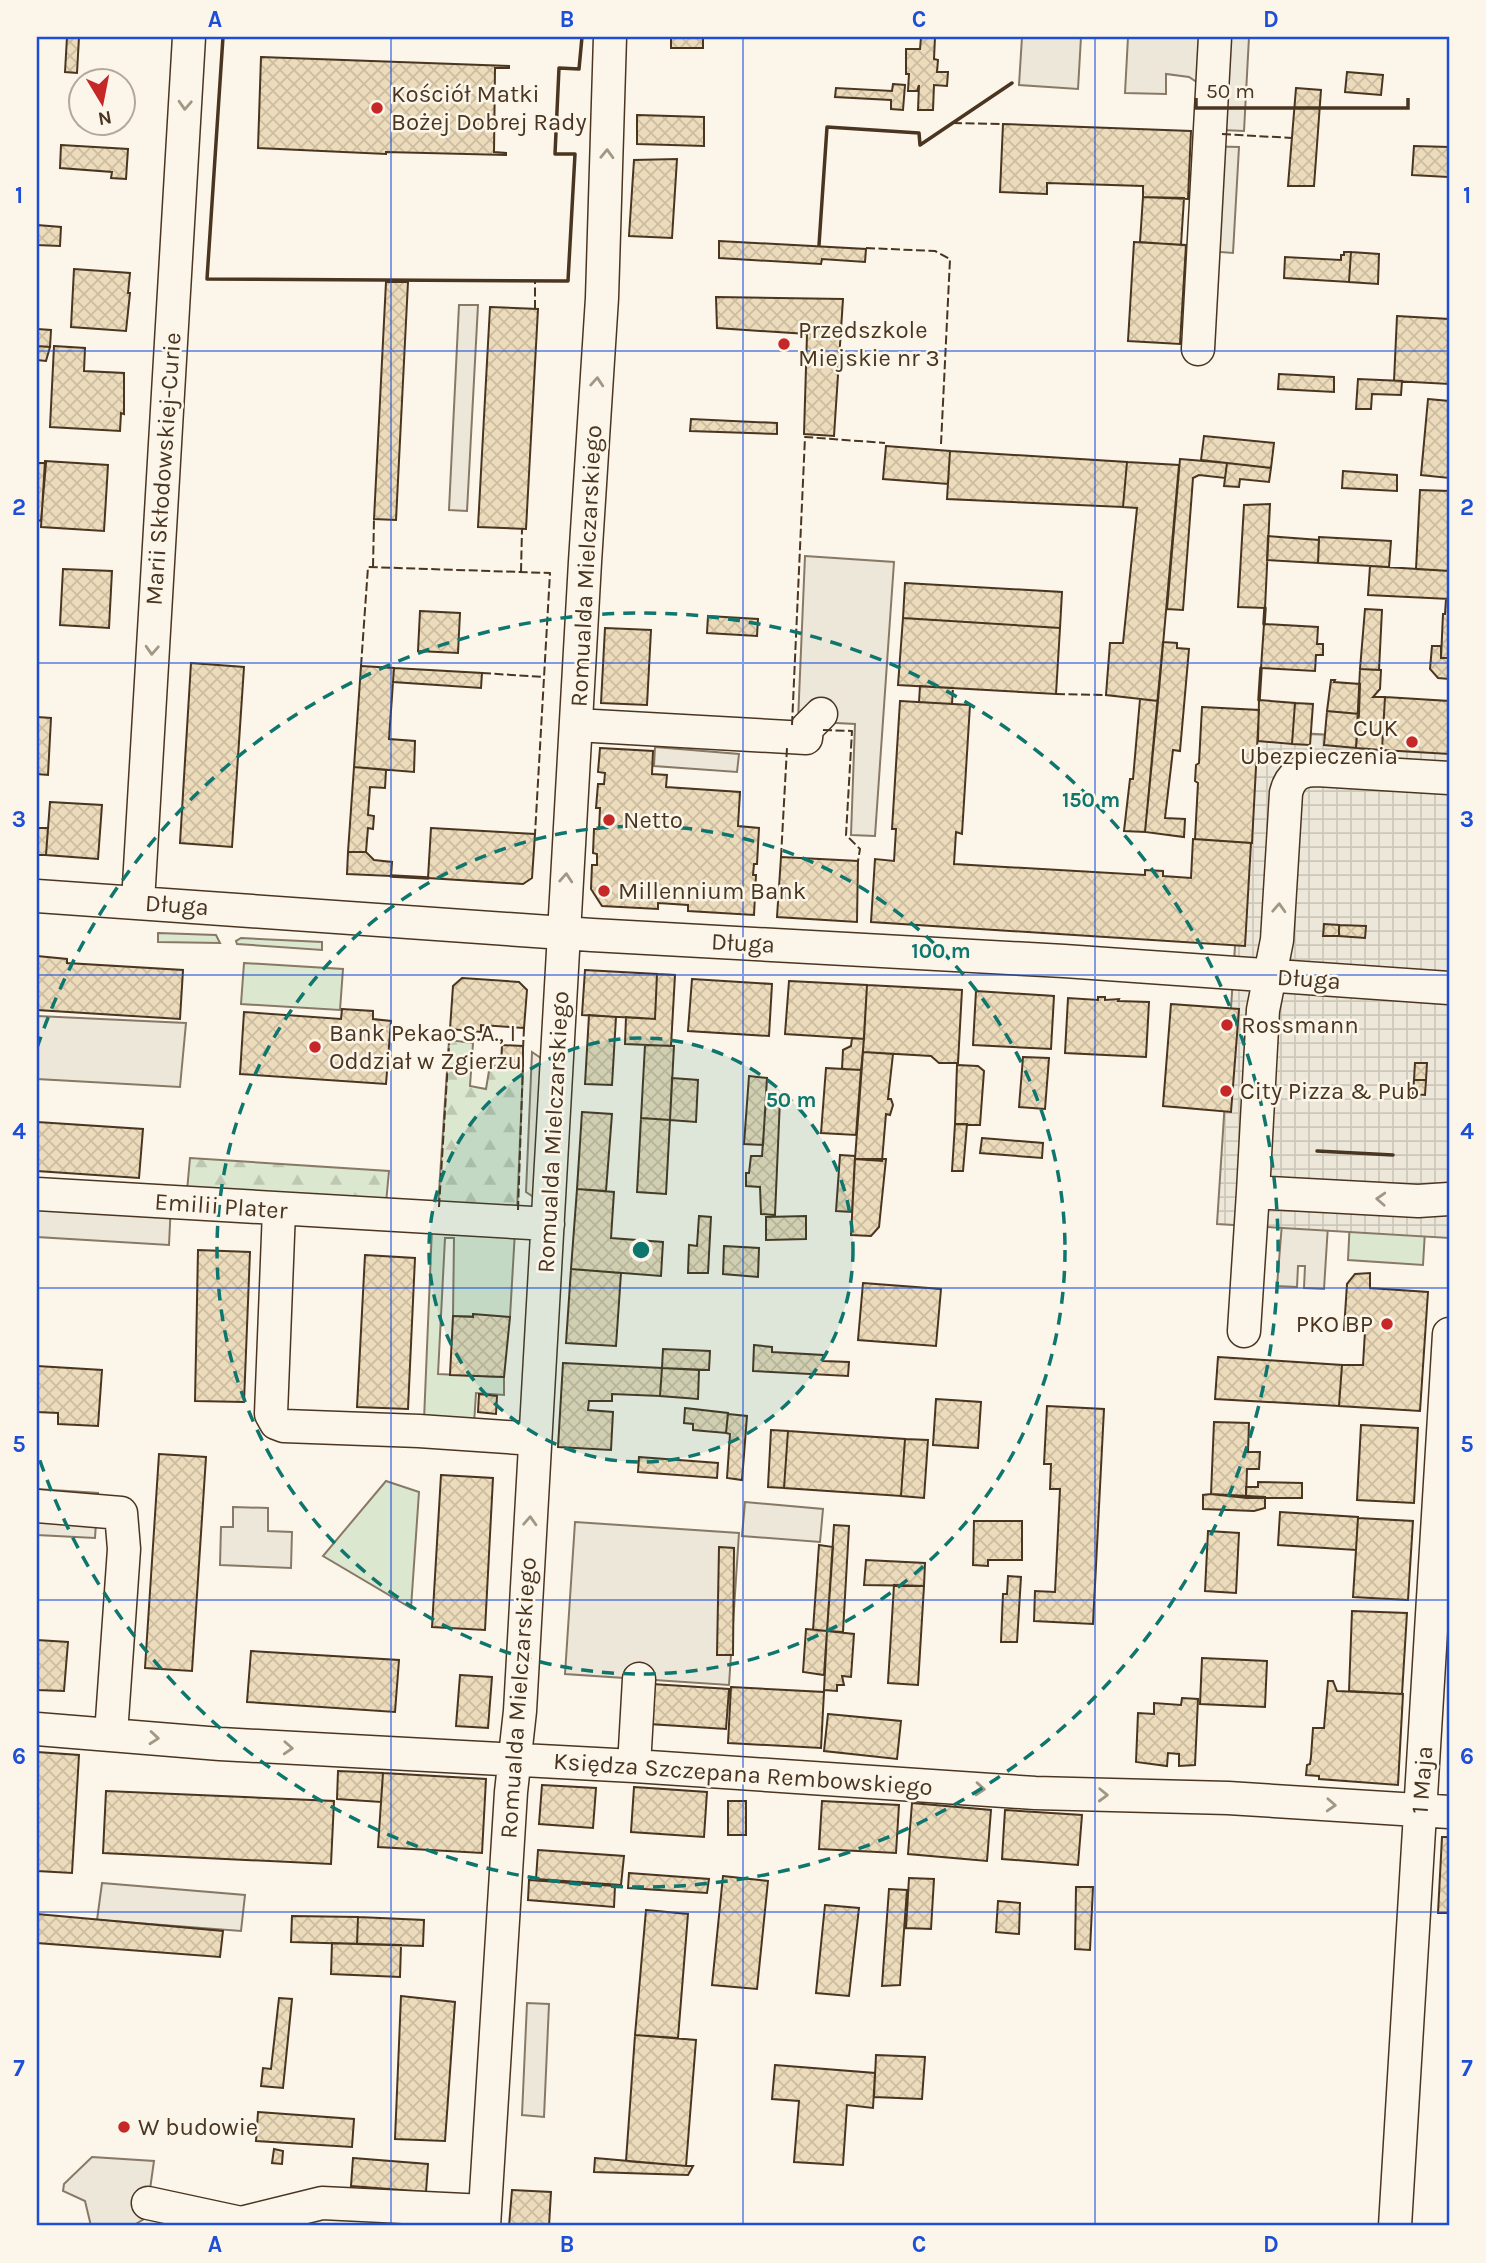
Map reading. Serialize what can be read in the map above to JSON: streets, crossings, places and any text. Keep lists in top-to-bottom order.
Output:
{
  "streets": {
    "street": [
      "Marii Skłodowskiej-Curie",
      "Romualda Mielczarskiego",
      "Długa",
      "Emilii Plater",
      "Księdza Szczepana Rembowskiego",
      "1 Maja"
    ]
  },
  "crossings": [
    ["Marii Skłodowskiej-Curie", "Długa"],
    ["Romualda Mielczarskiego", "Długa"],
    ["Romualda Mielczarskiego", "Emilii Plater"],
    ["Romualda Mielczarskiego", "Księdza Szczepana Rembowskiego"],
    ["Księdza Szczepana Rembowskiego", "1 Maja"]
  ],
  "one_way": ["Marii Skłodowskiej-Curie", "Romualda Mielczarskiego", "Księdza Szczepana Rembowskiego"],
  "places": [
    "Kościół Matki Bożej Dobrej Rady",
    "Przedszkole Miejskie nr 3",
    "CUK Ubezpieczenia",
    "Netto",
    "Millennium Bank",
    "Rossmann",
    "Bank Pekao S.A., I Oddział w Zgierzu",
    "City Pizza & Pub",
    "PKO BP",
    "W budowie"
  ],
  "scale_bar": "50 m",
  "north": "bottom",
  "grid": {
    "columns": [
      "A",
      "B",
      "C",
      "D"
    ],
    "rows": [
      "1",
      "2",
      "3",
      "4",
      "5",
      "6",
      "7"
    ]
  },
  "rings": ["150 m", "100 m", "50 m"]
}
